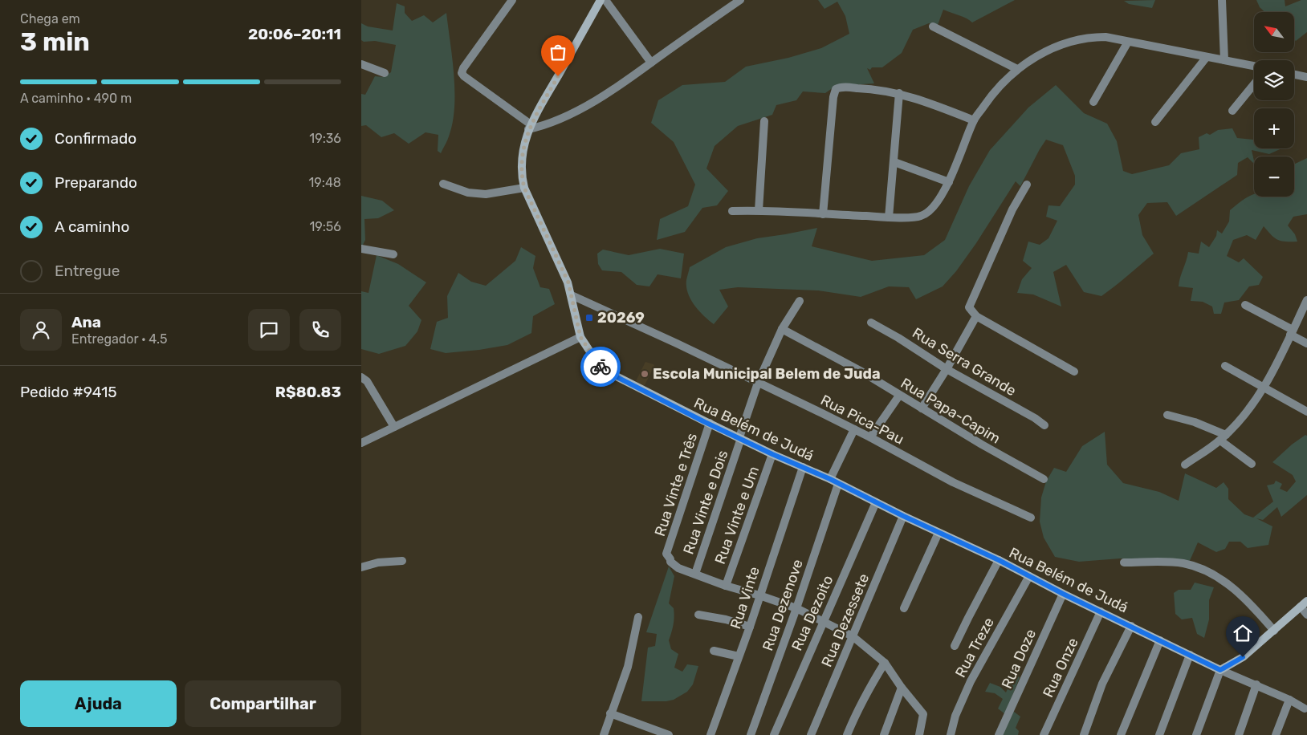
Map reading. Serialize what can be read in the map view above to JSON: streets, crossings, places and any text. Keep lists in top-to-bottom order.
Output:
{
  "streets": {
    "street": [
      "Rua Serra Grande",
      "Rua Papa-Capim",
      "Rua Pica-Pau",
      "Rua Belém de Judá",
      "Rua Vinte e Três",
      "Rua Vinte e Dois",
      "Rua Vinte e Um",
      "Rua Vinte",
      "Rua Dezenove",
      "Rua Dezoito",
      "Rua Dezessete",
      "Rua Treze",
      "Rua Doze",
      "Rua Onze"
    ]
  },
  "crossings": [
    ["Rua Pica-Pau", "Rua Belém de Judá"],
    ["Rua Belém de Judá", "Rua Vinte e Três"],
    ["Rua Belém de Judá", "Rua Vinte e Dois"],
    ["Rua Belém de Judá", "Rua Vinte e Um"],
    ["Rua Belém de Judá", "Rua Vinte"],
    ["Rua Belém de Judá", "Rua Dezenove"],
    ["Rua Belém de Judá", "Rua Dezoito"],
    ["Rua Belém de Judá", "Rua Dezessete"],
    ["Rua Belém de Judá", "Rua Treze"],
    ["Rua Belém de Judá", "Rua Doze"],
    ["Rua Belém de Judá", "Rua Onze"],
    ["Rua Vinte e Três", "Rua Vinte e Dois"]
  ],
  "places": {
    "transit": ["20269"],
    "other": ["Escola Municipal Belem de Juda"]
  },
  "north": "top left",
  "page": {
    "heading": ["3 min", "Chega em", "20:06–20:11"],
    "panel": [
      "Ana",
      "Entregador · 4.5",
      "Pedido #9415",
      "R$80.83"
    ],
    "map_buttons": ["+", "−"],
    "bar": "A caminho · 490 m",
    "list": [
      ["Confirmado", "19:36"],
      ["Preparando", "19:48"],
      ["A caminho", "19:56"],
      "Entregue"
    ],
    "buttons": ["Ajuda", "Compartilhar"]
  }
}
